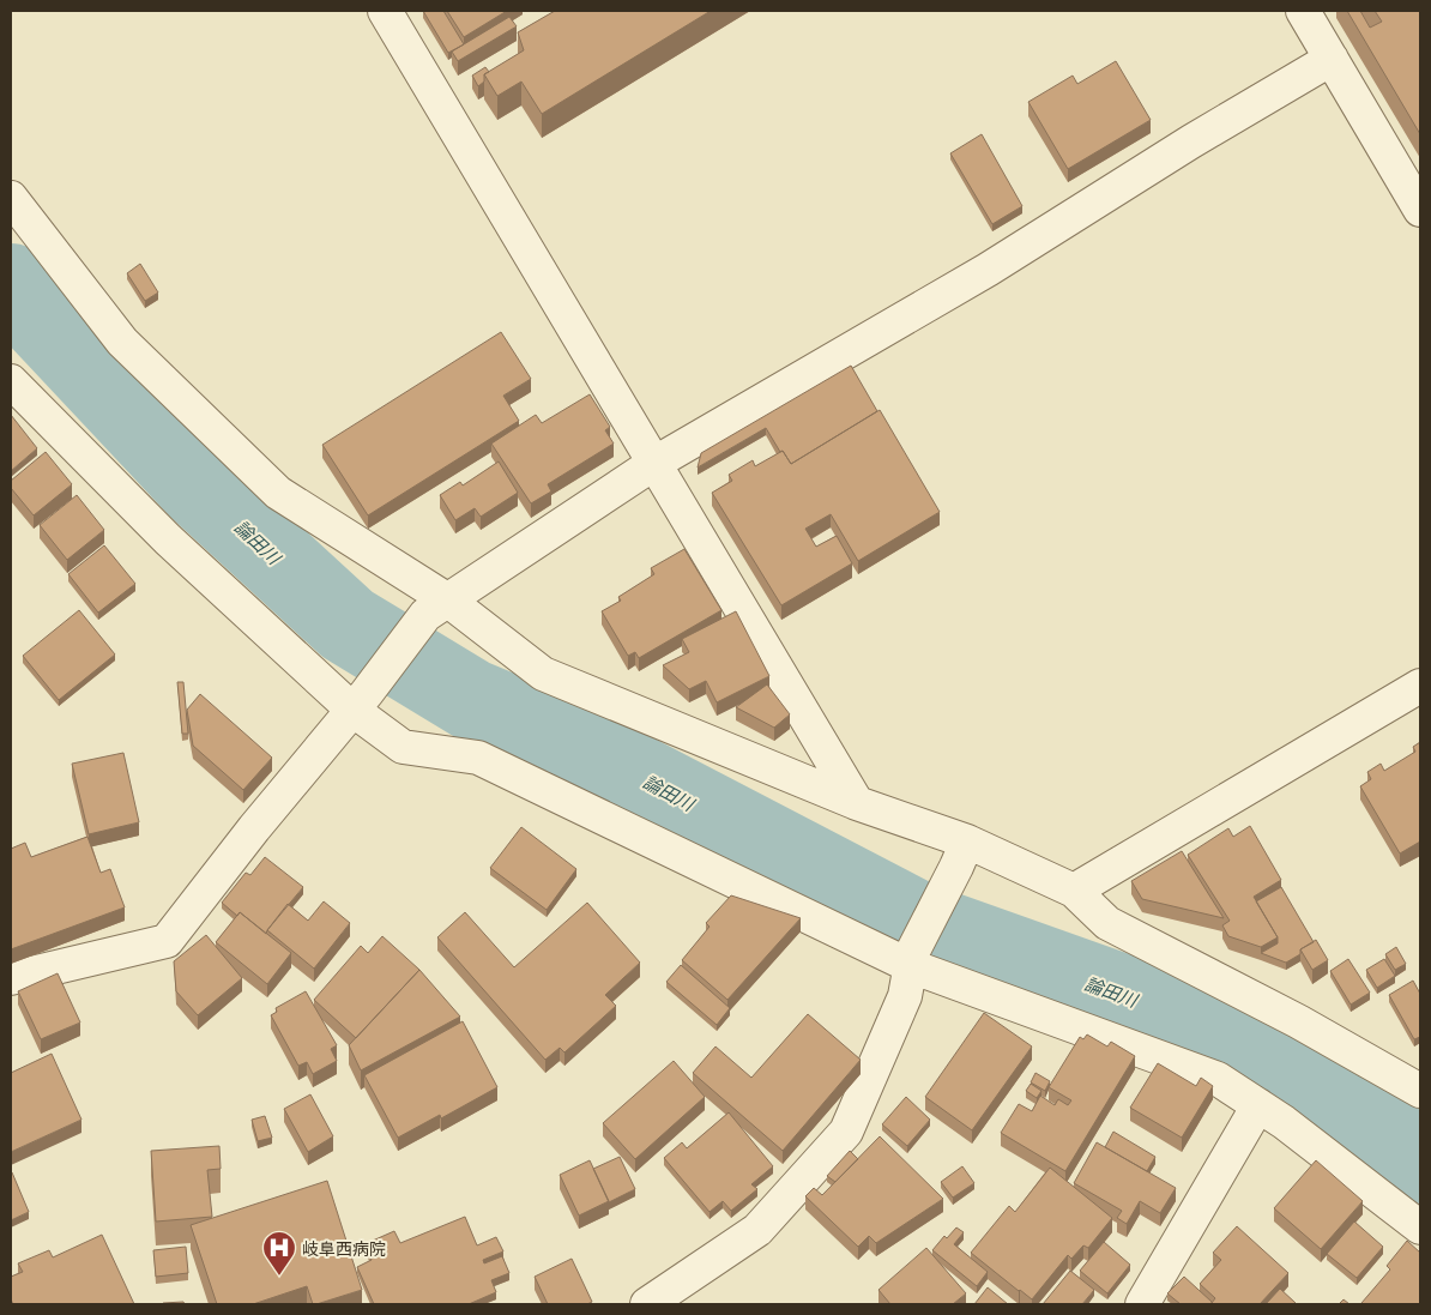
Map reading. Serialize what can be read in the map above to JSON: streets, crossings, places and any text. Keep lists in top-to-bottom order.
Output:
{
  "water": ["論田川"],
  "places": {
    "hospital": ["岐阜西病院"]
  }
}
